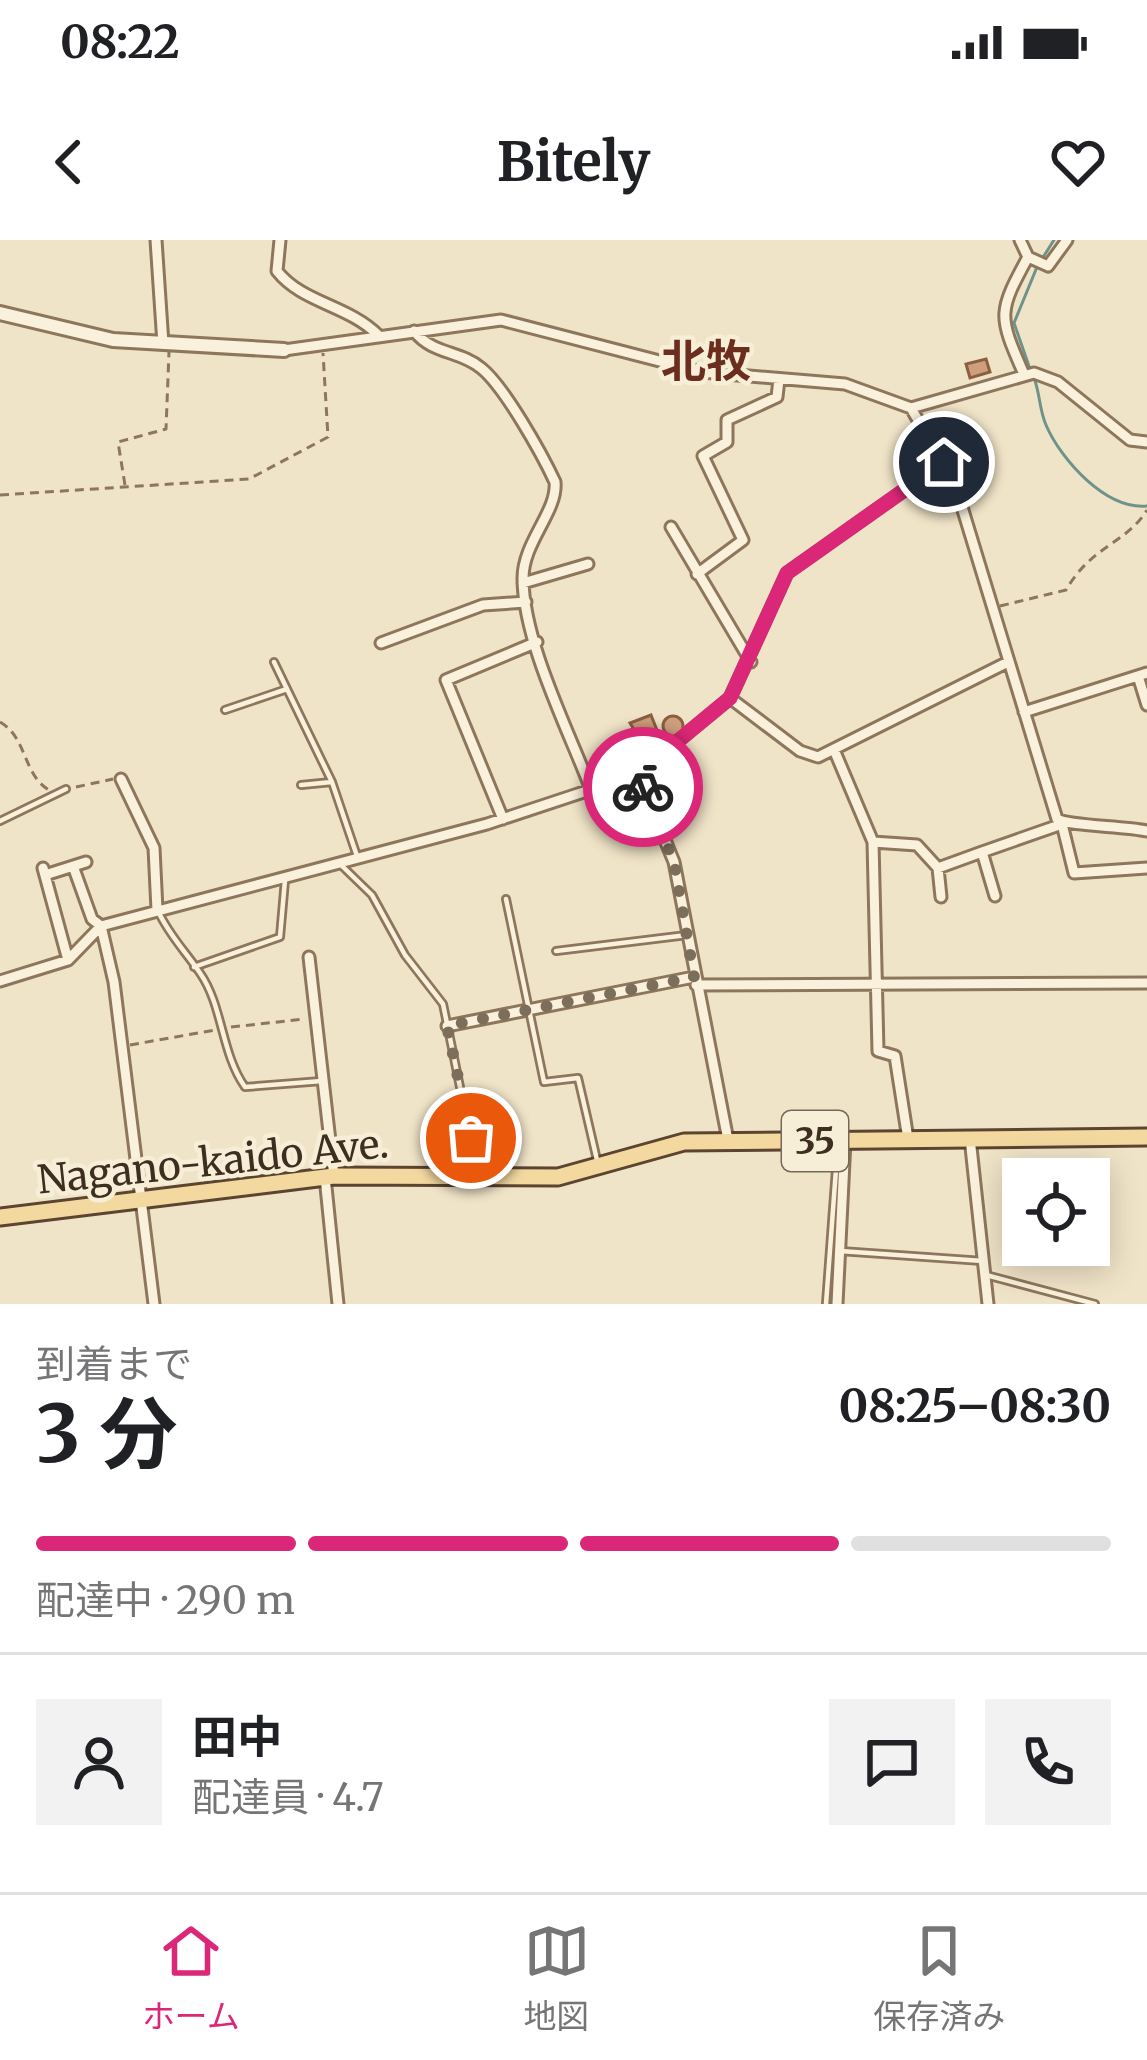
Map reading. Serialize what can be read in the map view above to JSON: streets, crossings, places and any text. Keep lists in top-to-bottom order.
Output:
{
  "streets": {
    "main road": ["35", "Nagano-kaido Ave."]
  },
  "districts": ["北牧"],
  "page": {
    "status": "08:22",
    "header": "Bitely",
    "heading": ["3 分", "到着まで", "08:25–08:30"],
    "panel": ["田中", "配達員 · 4.7"],
    "bar": "配達中 · 290 m",
    "tabs": ["ホーム", "地図", "保存済み"]
  }
}
